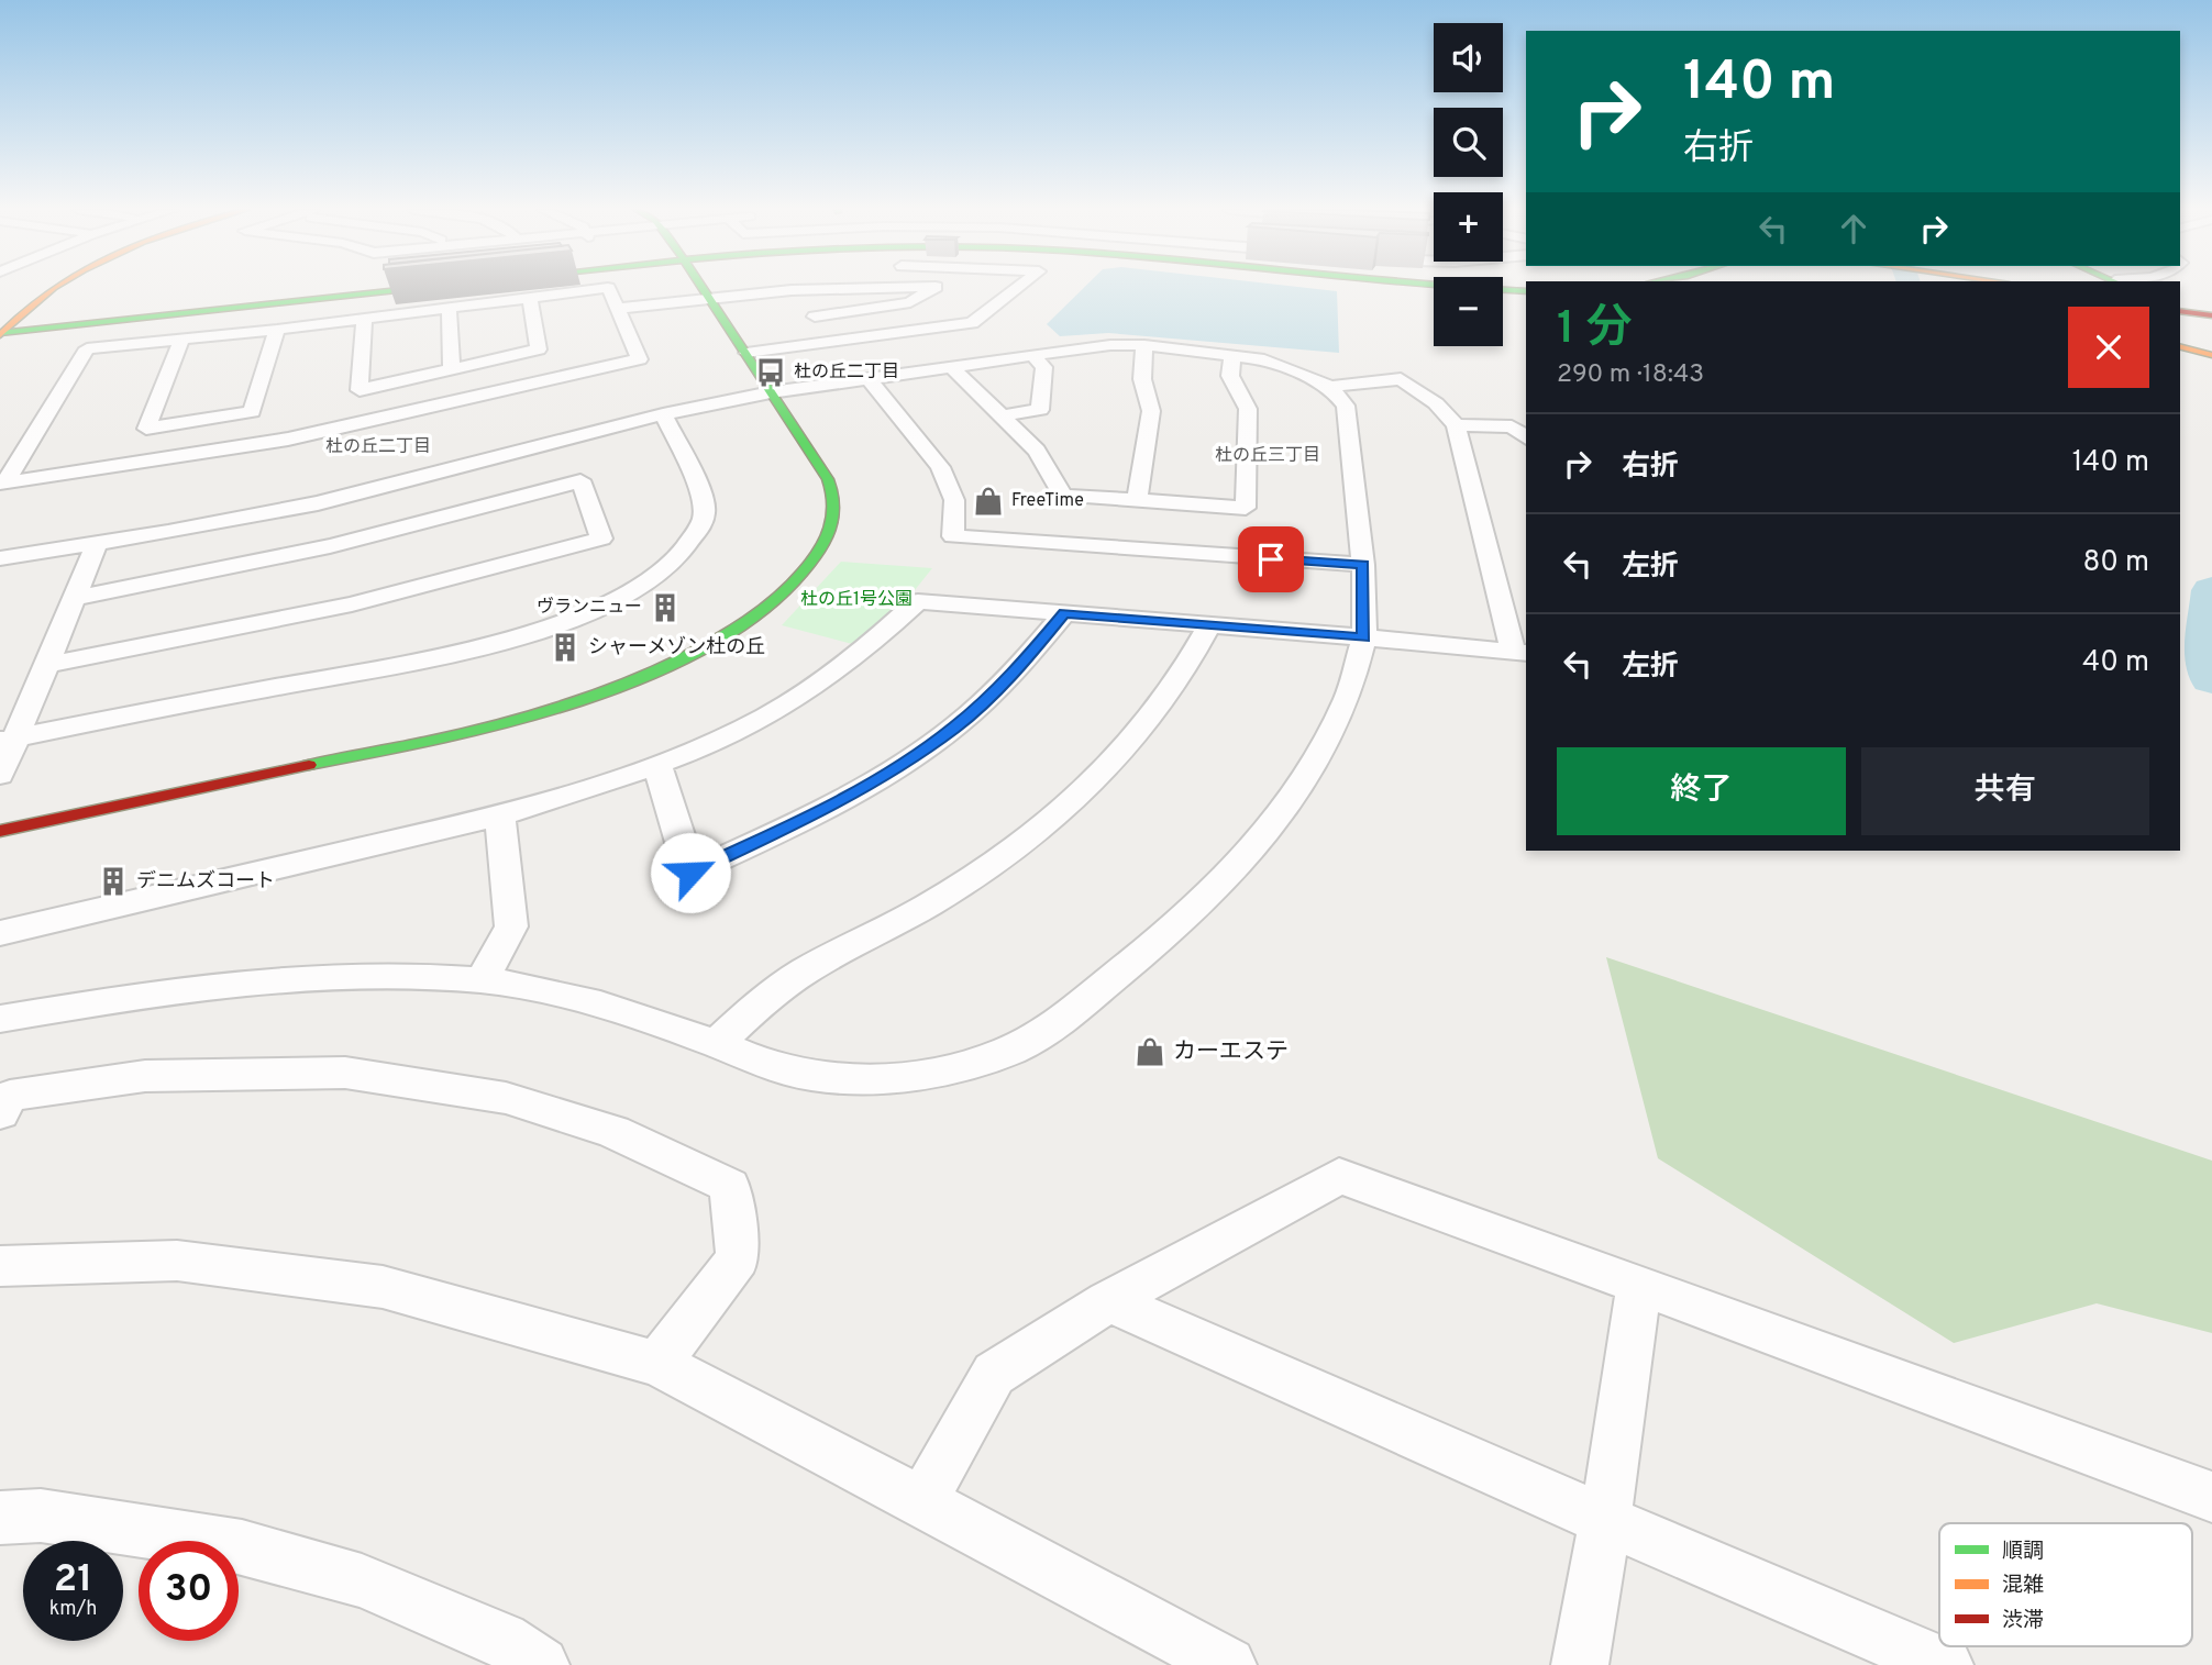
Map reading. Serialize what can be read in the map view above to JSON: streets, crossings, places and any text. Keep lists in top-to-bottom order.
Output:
{
  "districts": ["杜の丘二丁目", "杜の丘三丁目"],
  "parks": ["杜の丘1号公園"],
  "places": {
    "bus stop": ["杜の丘二丁目"],
    "shop": ["FreeTime", "カーエステ"],
    "building": ["ヴランニュー", "シャーメゾン杜の丘", "デニムズコート"]
  },
  "legend": ["順調", "混雑", "渋滞"],
  "page": {
    "map_buttons": ["+", "−"],
    "turn": ["140 m", "右折"],
    "heading": ["1 分", "290 m · 18:43"],
    "list": [
      {
        "name": "右折",
        "value": "140 m"
      },
      {
        "name": "左折",
        "value": "80 m"
      },
      {
        "name": "左折",
        "value": "40 m"
      }
    ],
    "buttons": ["終了", "共有"],
    "speed": "21 km/h",
    "limit": "30"
  }
}
